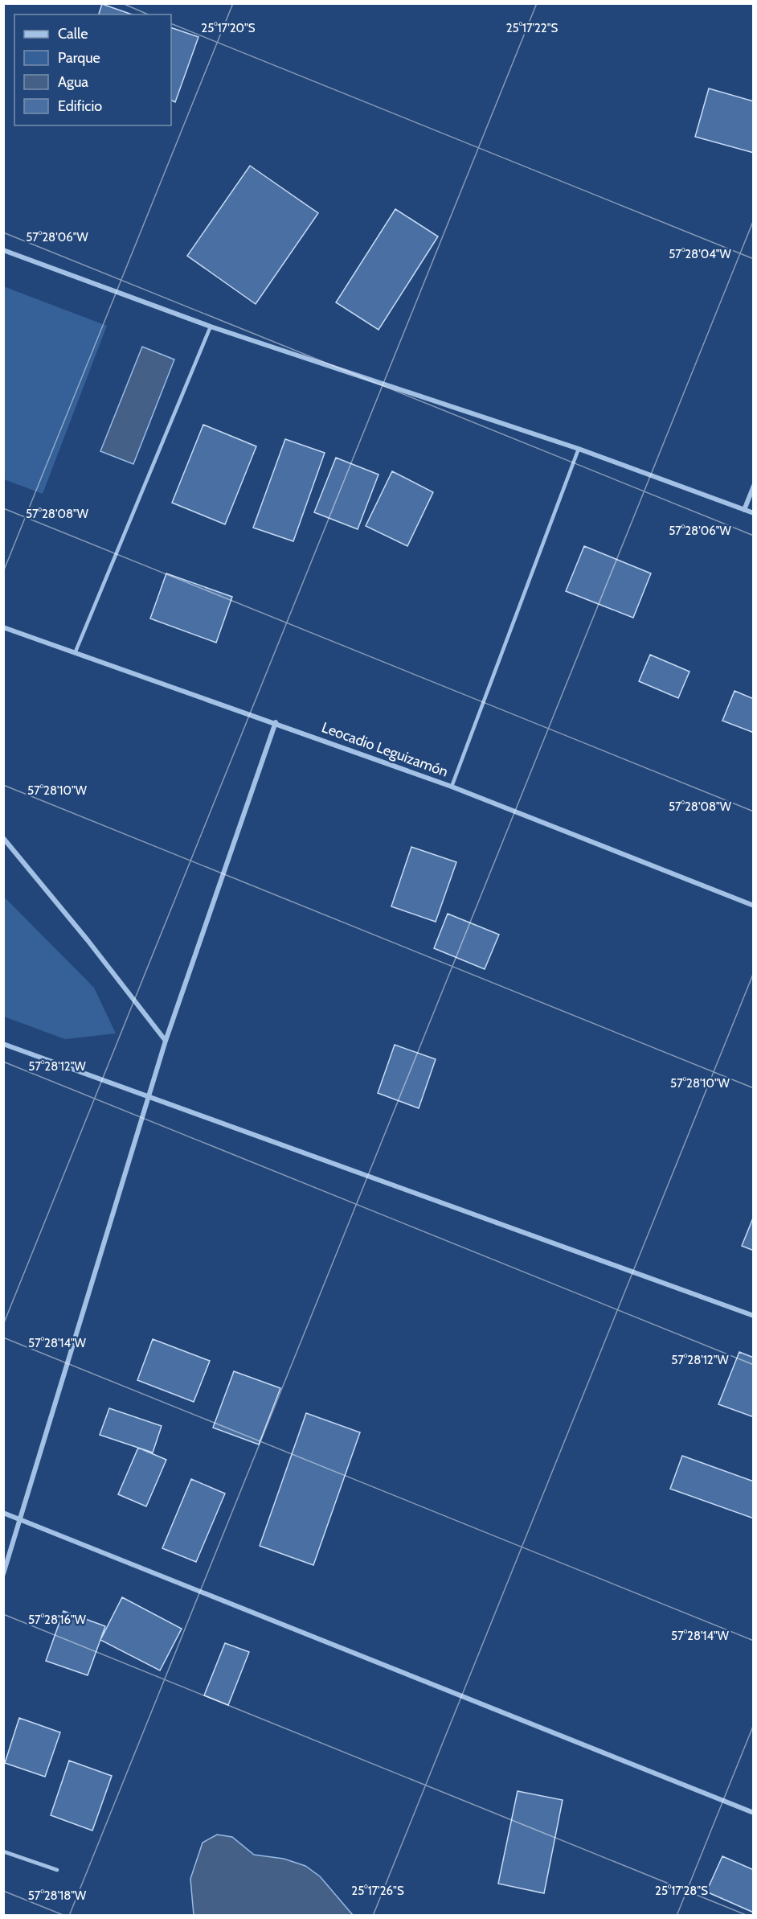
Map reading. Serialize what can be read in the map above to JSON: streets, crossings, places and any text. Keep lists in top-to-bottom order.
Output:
{
  "streets": {
    "street": ["Leocadio Leguizamón"]
  },
  "legend": [
    "Calle",
    "Parque",
    "Agua",
    "Edificio"
  ],
  "coordinates": [
    "25°17'20\"S",
    "25°17'22\"S",
    "57°28'06\"W",
    "57°28'04\"W",
    "57°28'08\"W",
    "57°28'10\"W",
    "57°28'12\"W",
    "57°28'14\"W",
    "57°28'16\"W",
    "25°17'26\"S",
    "25°17'28\"S",
    "57°28'18\"W"
  ]
}
